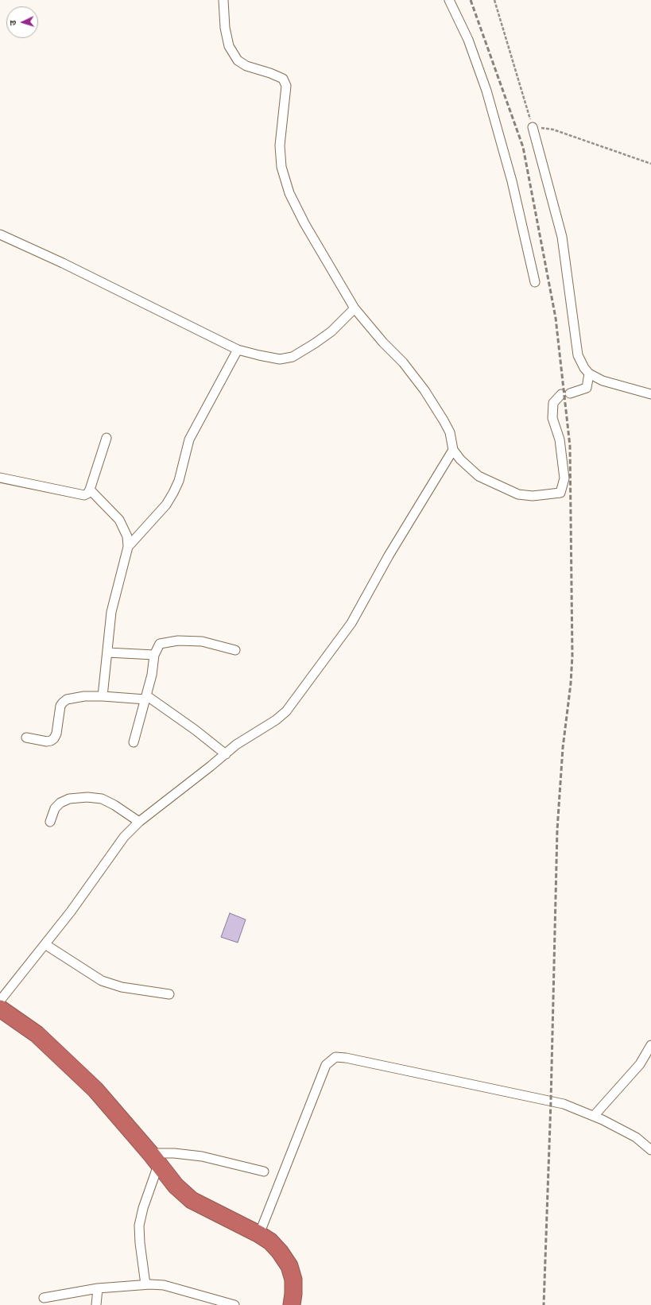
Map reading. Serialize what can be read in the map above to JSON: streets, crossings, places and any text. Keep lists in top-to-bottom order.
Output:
{
  "north": "left"
}
